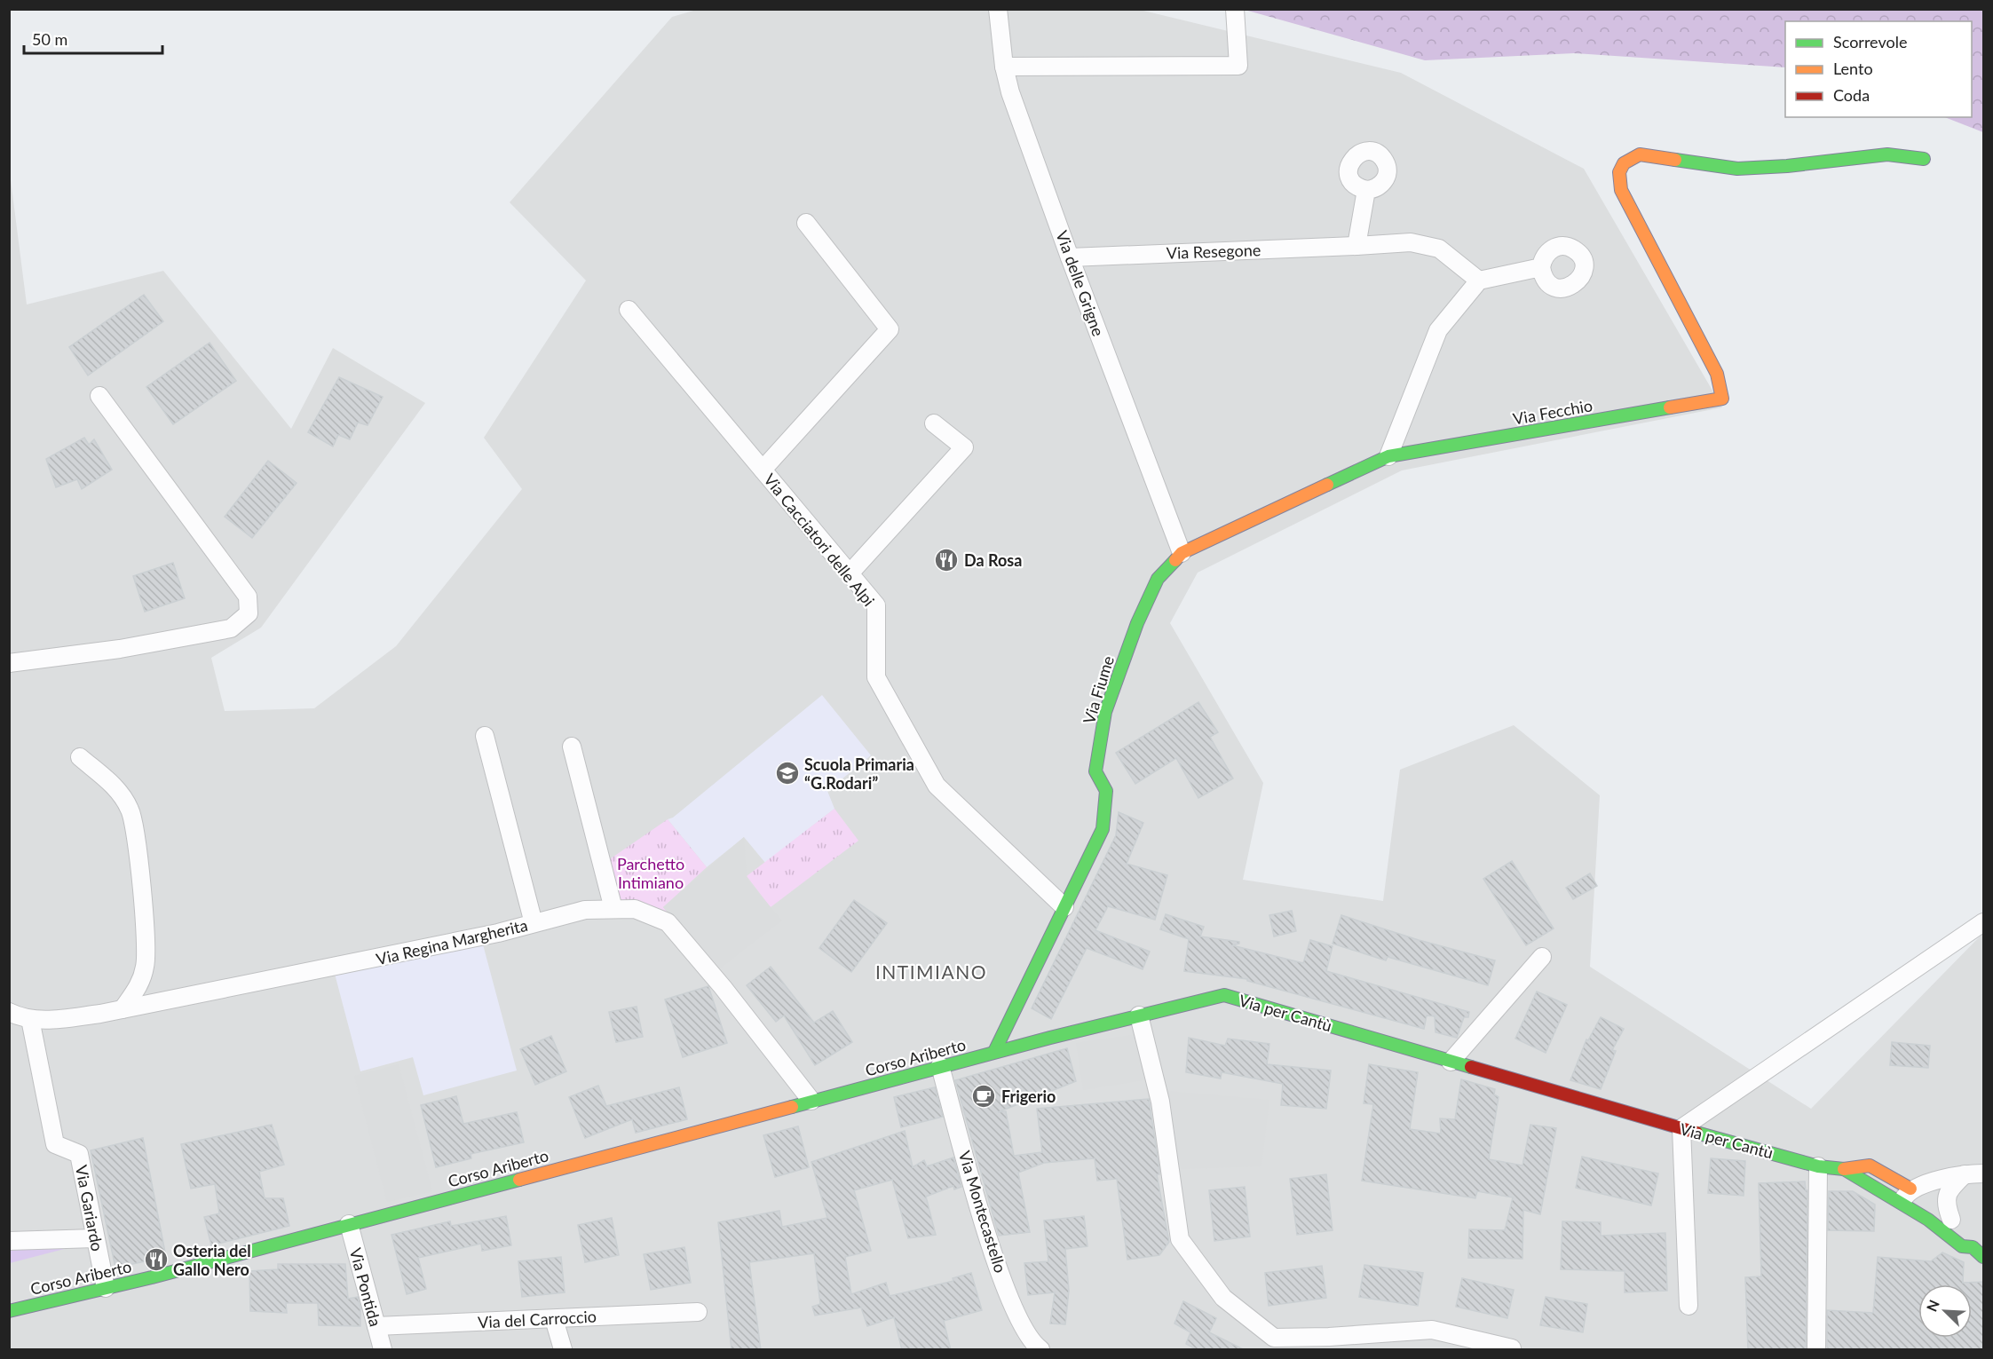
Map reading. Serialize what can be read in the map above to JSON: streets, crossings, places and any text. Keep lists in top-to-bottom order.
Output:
{
  "streets": {
    "street": [
      "Via Resegone",
      "Via delle Grigne",
      "Via Fecchio",
      "Via Cacciatori delle Alpi",
      "Via Fiume",
      "Via Regina Margherita",
      "Via per Cantù",
      "Corso Ariberto",
      "Via Gariardo",
      "Via Montecastello",
      "Via Pontida",
      "Via del Carroccio"
    ]
  },
  "crossings": [
    ["Via Resegone", "Via delle Grigne"],
    ["Via delle Grigne", "Via Fiume"],
    ["Via Fecchio", "Via Fiume"],
    ["Via Cacciatori delle Alpi", "Via Fiume"],
    ["Via Fiume", "Via per Cantù"],
    ["Via Fiume", "Corso Ariberto"],
    ["Via Regina Margherita", "Corso Ariberto"],
    ["Via Regina Margherita", "Via Gariardo"],
    ["Via per Cantù", "Corso Ariberto"],
    ["Corso Ariberto", "Via Gariardo"],
    ["Corso Ariberto", "Via Montecastello"],
    ["Corso Ariberto", "Via Pontida"],
    ["Via Pontida", "Via del Carroccio"]
  ],
  "districts": ["INTIMIANO"],
  "parks": ["Parchetto Intimiano"],
  "places": {
    "restaurant": ["Da Rosa", "Osteria del Gallo Nero"],
    "school or university": ["Scuola Primaria “G.Rodari”"],
    "cafe": ["Frigerio"]
  },
  "legend": ["Scorrevole", "Lento", "Coda"],
  "scale_bar": "50 m",
  "north": "top left"
}
